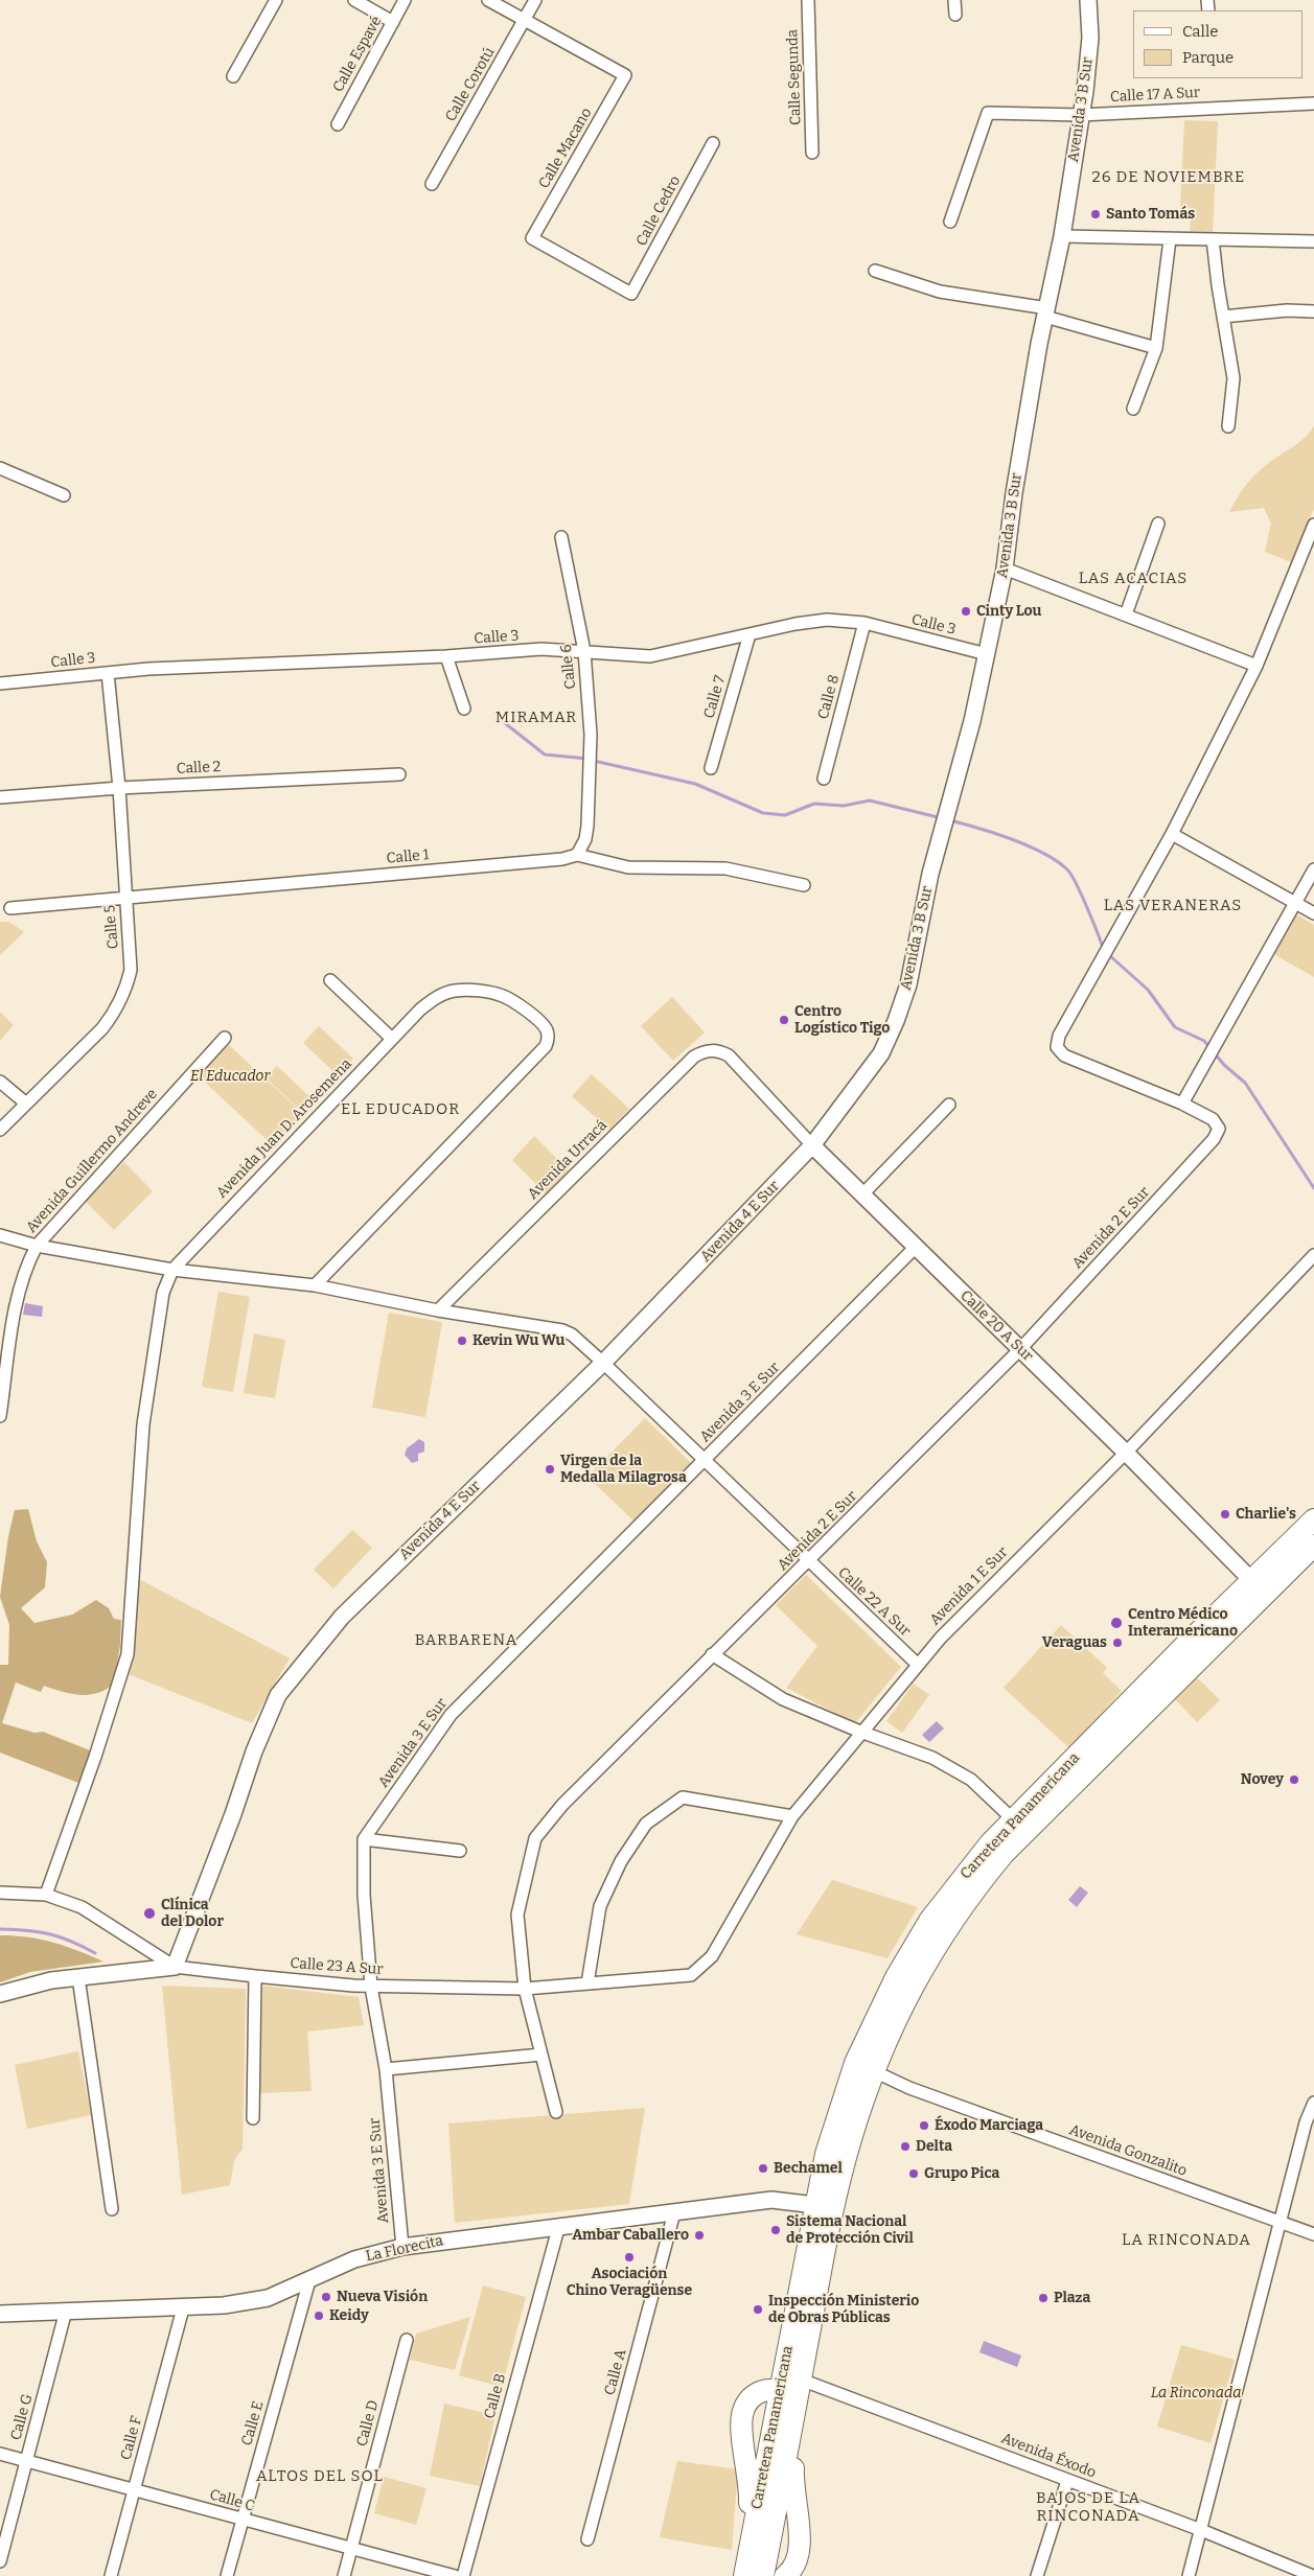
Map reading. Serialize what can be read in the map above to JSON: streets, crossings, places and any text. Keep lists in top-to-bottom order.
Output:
{
  "streets": {
    "highway": ["Carretera Panamericana"],
    "street": [
      "Calle Espavé",
      "Calle Segunda",
      "Calle Corotú",
      "Calle 17 A Sur",
      "Avenida 3 B Sur",
      "Calle Macano",
      "Calle Cedro",
      "Calle 3",
      "Calle 6",
      "Calle 7",
      "Calle 8",
      "Calle 2",
      "Calle 1",
      "Calle 5",
      "Avenida Juan D. Arosemena",
      "Avenida Urracá",
      "Avenida Guillermo Andreve",
      "Avenida 4 E Sur",
      "Avenida 2 E Sur",
      "Calle 20 A Sur",
      "Avenida 3 E Sur",
      "Avenida 1 E Sur",
      "Calle 22 A Sur",
      "Calle 23 A Sur",
      "Avenida Gonzalito",
      "La Florecita",
      "Calle A",
      "Calle B",
      "Calle G",
      "Calle E",
      "Calle D",
      "Calle F",
      "Avenida Éxodo",
      "Calle C"
    ]
  },
  "crossings": [
    ["Calle Corotú", "Calle Macano"],
    ["Calle 17 A Sur", "Avenida 3 B Sur"],
    ["Avenida 3 B Sur", "Calle 3"],
    ["Avenida 3 B Sur", "Avenida 4 E Sur"],
    ["Avenida 3 B Sur", "Calle 20 A Sur"],
    ["Calle Macano", "Calle Cedro"],
    ["Calle 3", "Calle 6"],
    ["Calle 3", "Calle 7"],
    ["Calle 3", "Calle 8"],
    ["Calle 3", "Calle 5"],
    ["Calle 6", "Calle 1"],
    ["Calle 2", "Calle 5"],
    ["Calle 1", "Calle 5"],
    ["Avenida Juan D. Arosemena", "Calle 22 A Sur"],
    ["Avenida Urracá", "Calle 20 A Sur"],
    ["Avenida Urracá", "Calle 22 A Sur"],
    ["Avenida Guillermo Andreve", "Calle 22 A Sur"],
    ["Avenida 4 E Sur", "Calle 20 A Sur"],
    ["Avenida 4 E Sur", "Calle 22 A Sur"],
    ["Avenida 4 E Sur", "Calle 23 A Sur"],
    ["Avenida 2 E Sur", "Calle 20 A Sur"],
    ["Avenida 2 E Sur", "Calle 22 A Sur"],
    ["Avenida 2 E Sur", "Calle 23 A Sur"],
    ["Calle 20 A Sur", "Avenida 3 E Sur"],
    ["Calle 20 A Sur", "Avenida 1 E Sur"],
    ["Calle 20 A Sur", "Carretera Panamericana"],
    ["Avenida 3 E Sur", "Calle 22 A Sur"],
    ["Avenida 3 E Sur", "Calle 23 A Sur"],
    ["Avenida 3 E Sur", "La Florecita"],
    ["Avenida 1 E Sur", "Calle 22 A Sur"],
    ["Avenida 1 E Sur", "Calle 23 A Sur"],
    ["Carretera Panamericana", "Avenida Gonzalito"],
    ["Carretera Panamericana", "La Florecita"],
    ["Carretera Panamericana", "Avenida Éxodo"],
    ["La Florecita", "Calle A"],
    ["La Florecita", "Calle B"],
    ["La Florecita", "Calle G"],
    ["La Florecita", "Calle E"],
    ["La Florecita", "Calle F"],
    ["Calle G", "Calle C"],
    ["Calle E", "Calle C"],
    ["Calle D", "Calle C"],
    ["Calle F", "Calle C"]
  ],
  "districts": [
    "26 DE NOVIEMBRE",
    "LAS ACACIAS",
    "MIRAMAR",
    "LAS VERANERAS",
    "EL EDUCADOR",
    "BARBARENA",
    "LA RINCONADA",
    "ALTOS DEL SOL",
    "BAJOS DE LA RINCONADA"
  ],
  "parks": ["El Educador", "La Rinconada"],
  "places": [
    "Santo Tomás",
    "Cinty Lou",
    "Centro Logístico Tigo",
    "Kevin Wu Wu",
    "Virgen de la Medalla Milagrosa",
    "Charlie's",
    "Centro Médico Interamericano",
    "Veraguas",
    "Novey",
    "Clínica del Dolor",
    "Éxodo Marciaga",
    "Delta",
    "Bechamel",
    "Grupo Pica",
    "Sistema Nacional de Protección Civil",
    "Ambar Caballero",
    "Asociación Chino Veragüense",
    "Nueva Visión",
    "Plaza",
    "Inspección Ministerio de Obras Públicas",
    "Keidy"
  ],
  "legend": ["Calle", "Parque"]
}
